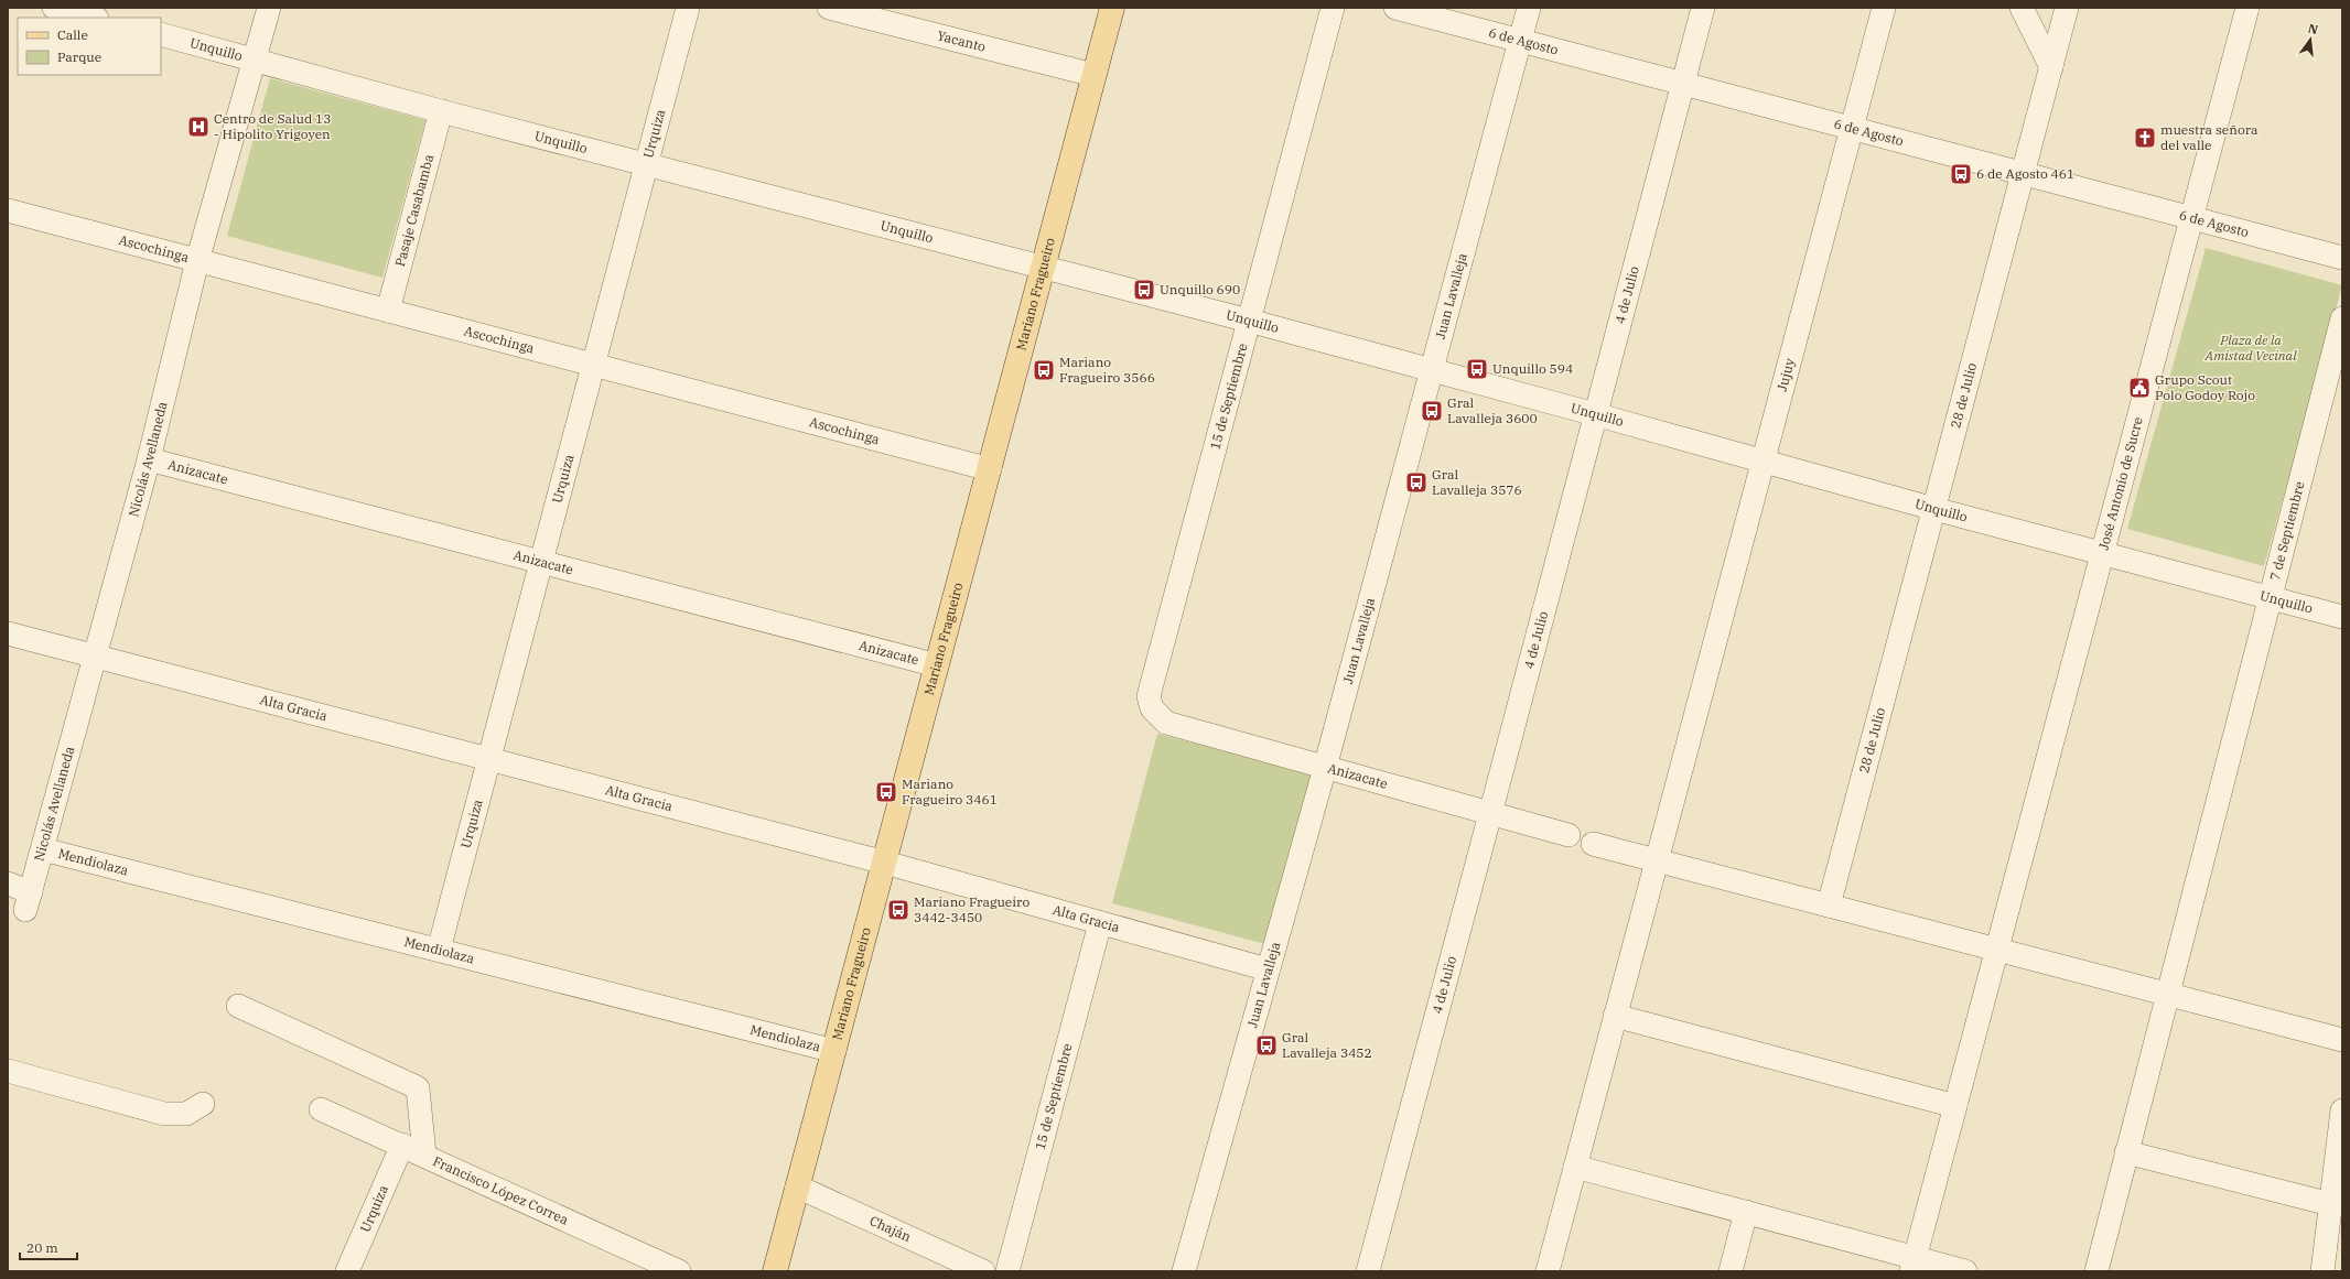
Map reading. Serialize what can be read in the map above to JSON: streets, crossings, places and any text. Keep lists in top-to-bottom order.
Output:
{
  "streets": {
    "main road": ["Mariano Fragueiro"],
    "street": [
      "Yacanto",
      "6 de Agosto",
      "Unquillo",
      "Urquiza",
      "Pasaje Casabamba",
      "Ascochinga",
      "4 de Julio",
      "Juan Lavalleja",
      "Jujuy",
      "28 de Julio",
      "15 de Septiembre",
      "Nicolás Avellaneda",
      "Anizacate",
      "José Antonio de Sucre",
      "7 de Septiembre",
      "Alta Gracia",
      "Mendiolaza",
      "Francisco López Correa",
      "Chaján"
    ]
  },
  "crossings": [
    ["Yacanto", "Mariano Fragueiro"],
    ["6 de Agosto", "4 de Julio"],
    ["6 de Agosto", "Juan Lavalleja"],
    ["6 de Agosto", "Jujuy"],
    ["6 de Agosto", "28 de Julio"],
    ["6 de Agosto", "José Antonio de Sucre"],
    ["Unquillo", "Urquiza"],
    ["Unquillo", "Pasaje Casabamba"],
    ["Unquillo", "4 de Julio"],
    ["Unquillo", "Mariano Fragueiro"],
    ["Unquillo", "Juan Lavalleja"],
    ["Unquillo", "Jujuy"],
    ["Unquillo", "28 de Julio"],
    ["Unquillo", "15 de Septiembre"],
    ["Unquillo", "Nicolás Avellaneda"],
    ["Unquillo", "José Antonio de Sucre"],
    ["Unquillo", "7 de Septiembre"],
    ["Urquiza", "Ascochinga"],
    ["Urquiza", "Anizacate"],
    ["Urquiza", "Alta Gracia"],
    ["Urquiza", "Mendiolaza"],
    ["Urquiza", "Francisco López Correa"],
    ["Pasaje Casabamba", "Ascochinga"],
    ["Ascochinga", "Mariano Fragueiro"],
    ["Ascochinga", "Nicolás Avellaneda"],
    ["4 de Julio", "Anizacate"],
    ["Mariano Fragueiro", "Anizacate"],
    ["Mariano Fragueiro", "Alta Gracia"],
    ["Mariano Fragueiro", "Mendiolaza"],
    ["Mariano Fragueiro", "Chaján"],
    ["Juan Lavalleja", "Anizacate"],
    ["Juan Lavalleja", "Alta Gracia"],
    ["15 de Septiembre", "Anizacate"],
    ["15 de Septiembre", "Alta Gracia"],
    ["Nicolás Avellaneda", "Anizacate"],
    ["Nicolás Avellaneda", "Alta Gracia"],
    ["Nicolás Avellaneda", "Mendiolaza"]
  ],
  "parks": ["Plaza de la Amistad Vecinal"],
  "places": {
    "hospital": ["Centro de Salud 13 - Hipolito Yrigoyen"],
    "church": ["muestra señora del valle"],
    "bus stop": [
      "6 de Agosto 461",
      "Unquillo 690",
      "Unquillo 594",
      "Mariano Fragueiro 3566",
      "Gral Lavalleja 3600",
      "Gral Lavalleja 3576",
      "Mariano Fragueiro 3461",
      "Mariano Fragueiro 3442-3450",
      "Gral Lavalleja 3452"
    ],
    "public building": ["Grupo Scout Polo Godoy Rojo"]
  },
  "legend": ["Calle", "Parque"],
  "scale_bar": "20 m",
  "north": "top"
}
